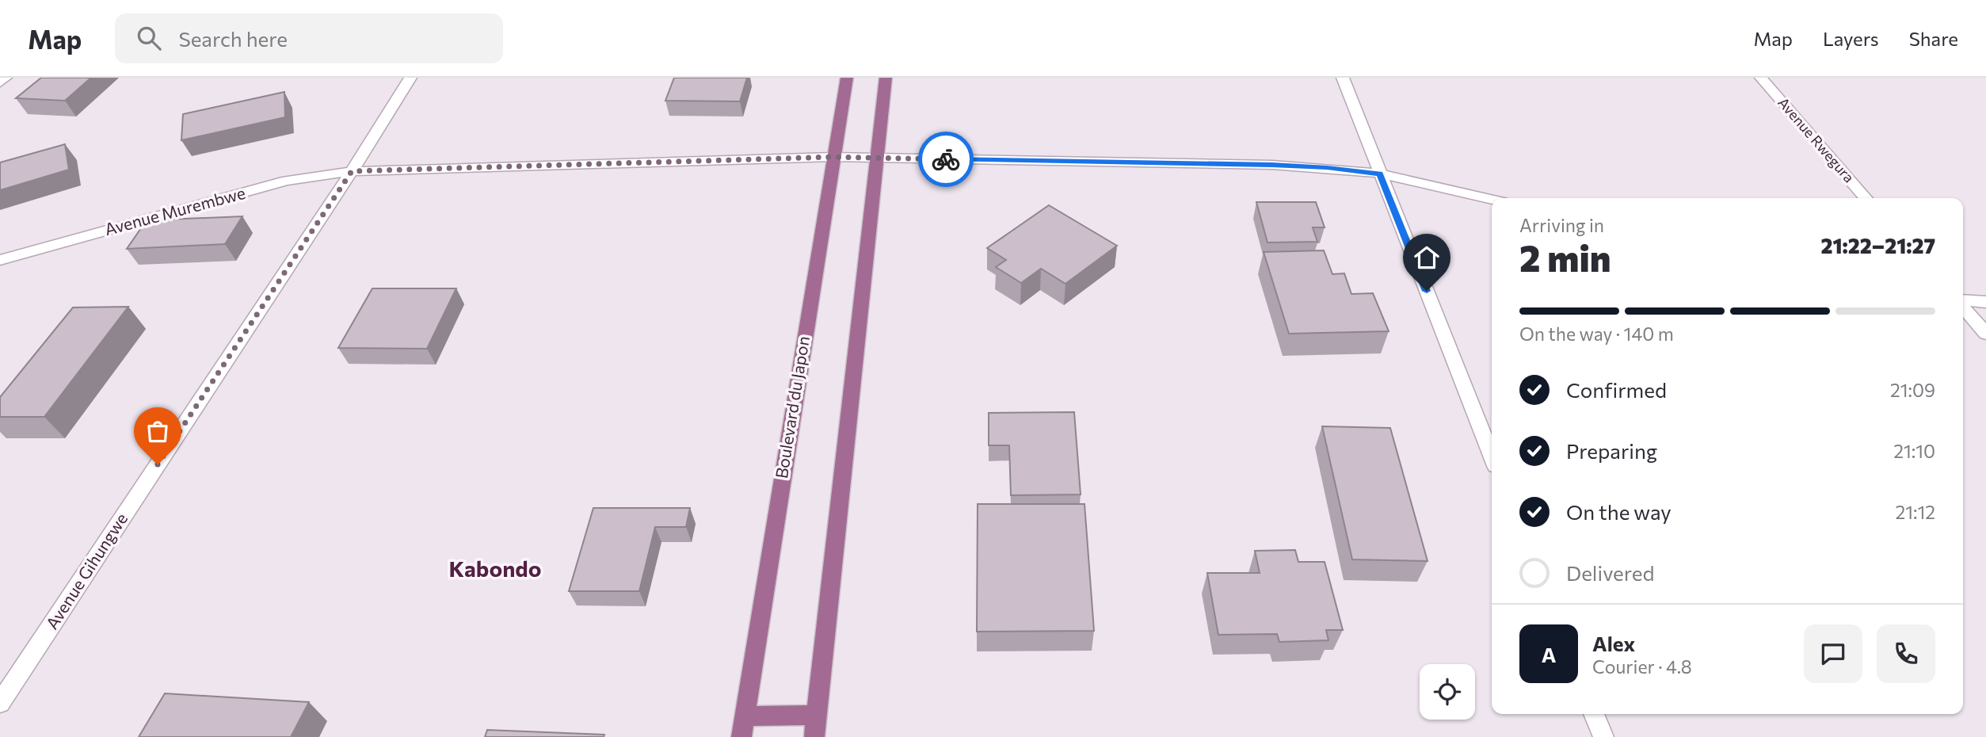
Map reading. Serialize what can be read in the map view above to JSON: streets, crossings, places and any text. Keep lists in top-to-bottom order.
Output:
{
  "streets": {
    "main road": ["Boulevard du Japon"],
    "street": ["Avenue Rwegura", "Avenue Murembwe", "Avenue Gihungwe"]
  },
  "crossings": [
    ["Avenue Murembwe", "Boulevard du Japon"],
    ["Avenue Murembwe", "Avenue Gihungwe"]
  ],
  "districts": ["Kabondo"],
  "page": {
    "header": "Map",
    "search": "Search here",
    "nav": ["Map", "Layers", "Share"],
    "heading": ["2 min", "Arriving in", "21:22–21:27"],
    "panel": ["Alex", "Courier · 4.8"],
    "bar": "On the way · 140 m",
    "list": [
      ["Confirmed", "21:09"],
      ["Preparing", "21:10"],
      ["On the way", "21:12"],
      "Delivered"
    ],
    "round": "A"
  }
}
